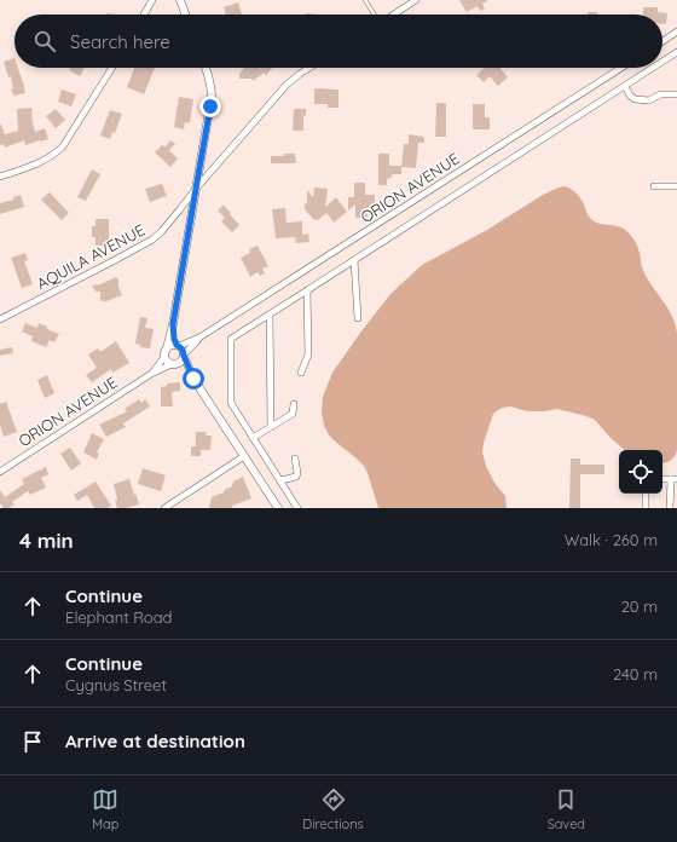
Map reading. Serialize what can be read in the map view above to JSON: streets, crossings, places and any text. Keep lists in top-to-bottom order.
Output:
{
  "streets": {
    "street": ["ORION AVENUE", "AQUILA AVENUE"]
  },
  "page": {
    "search": "Search here",
    "heading": ["4 min", "Walk · 260 m"],
    "list": [
      ["Continue", "Elephant Road", "20 m"],
      ["Continue", "Cygnus Street", "240 m"],
      "Arrive at destination"
    ],
    "nav": ["Map", "Directions", "Saved"]
  }
}
